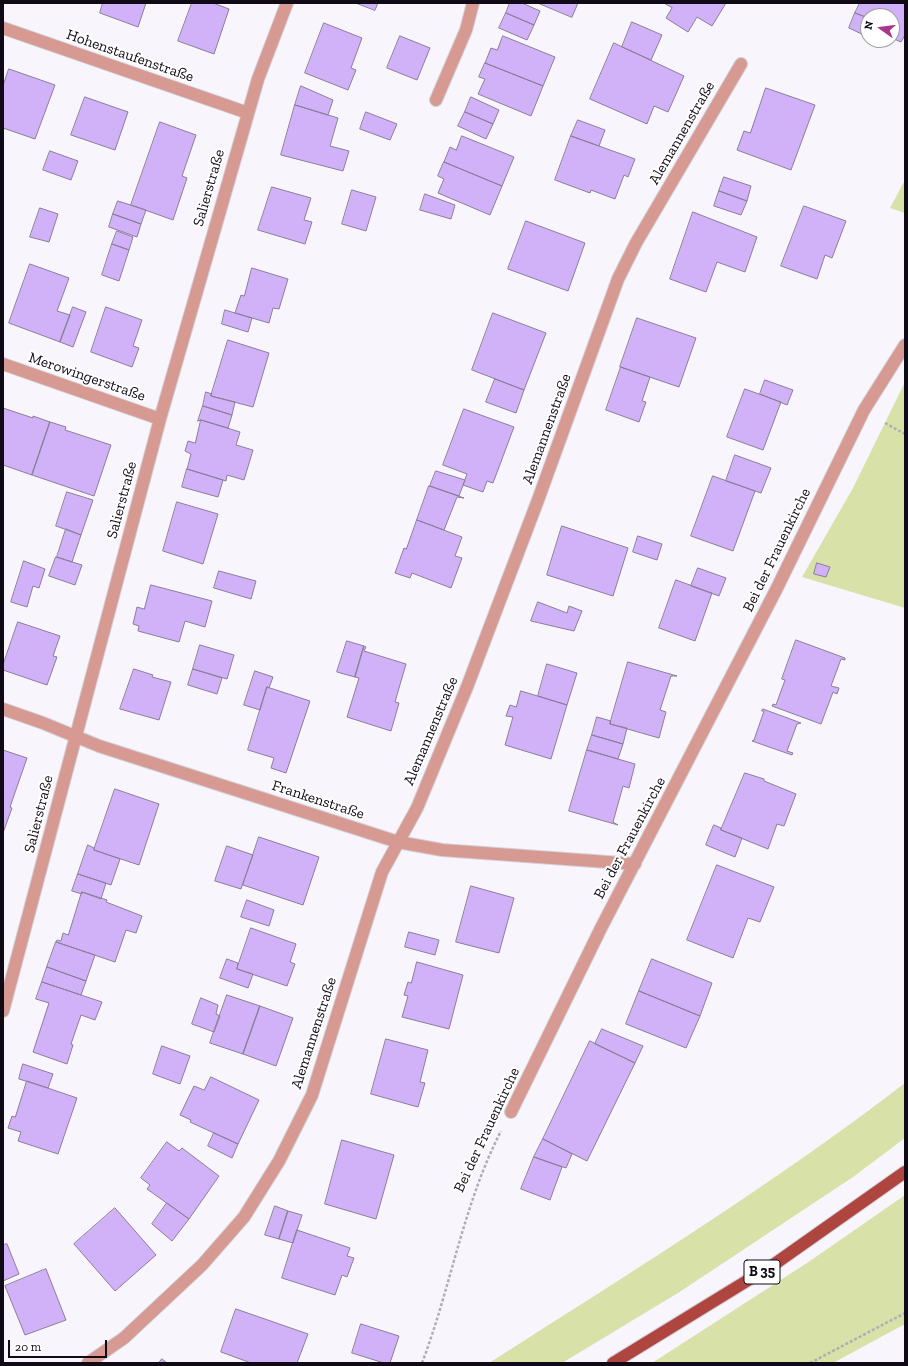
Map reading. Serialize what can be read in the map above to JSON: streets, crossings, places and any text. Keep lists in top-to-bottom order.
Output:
{
  "streets": {
    "main road": ["B 35"],
    "street": [
      "Hohenstaufenstraße",
      "Alemannenstraße",
      "Salierstraße",
      "Merowingerstraße",
      "Bei der Frauenkirche",
      "Frankenstraße"
    ]
  },
  "crossings": [
    ["Hohenstaufenstraße", "Salierstraße"],
    ["Alemannenstraße", "Frankenstraße"],
    ["Salierstraße", "Merowingerstraße"],
    ["Salierstraße", "Frankenstraße"],
    ["Bei der Frauenkirche", "Frankenstraße"]
  ],
  "scale_bar": "20 m",
  "north": "left"
}
